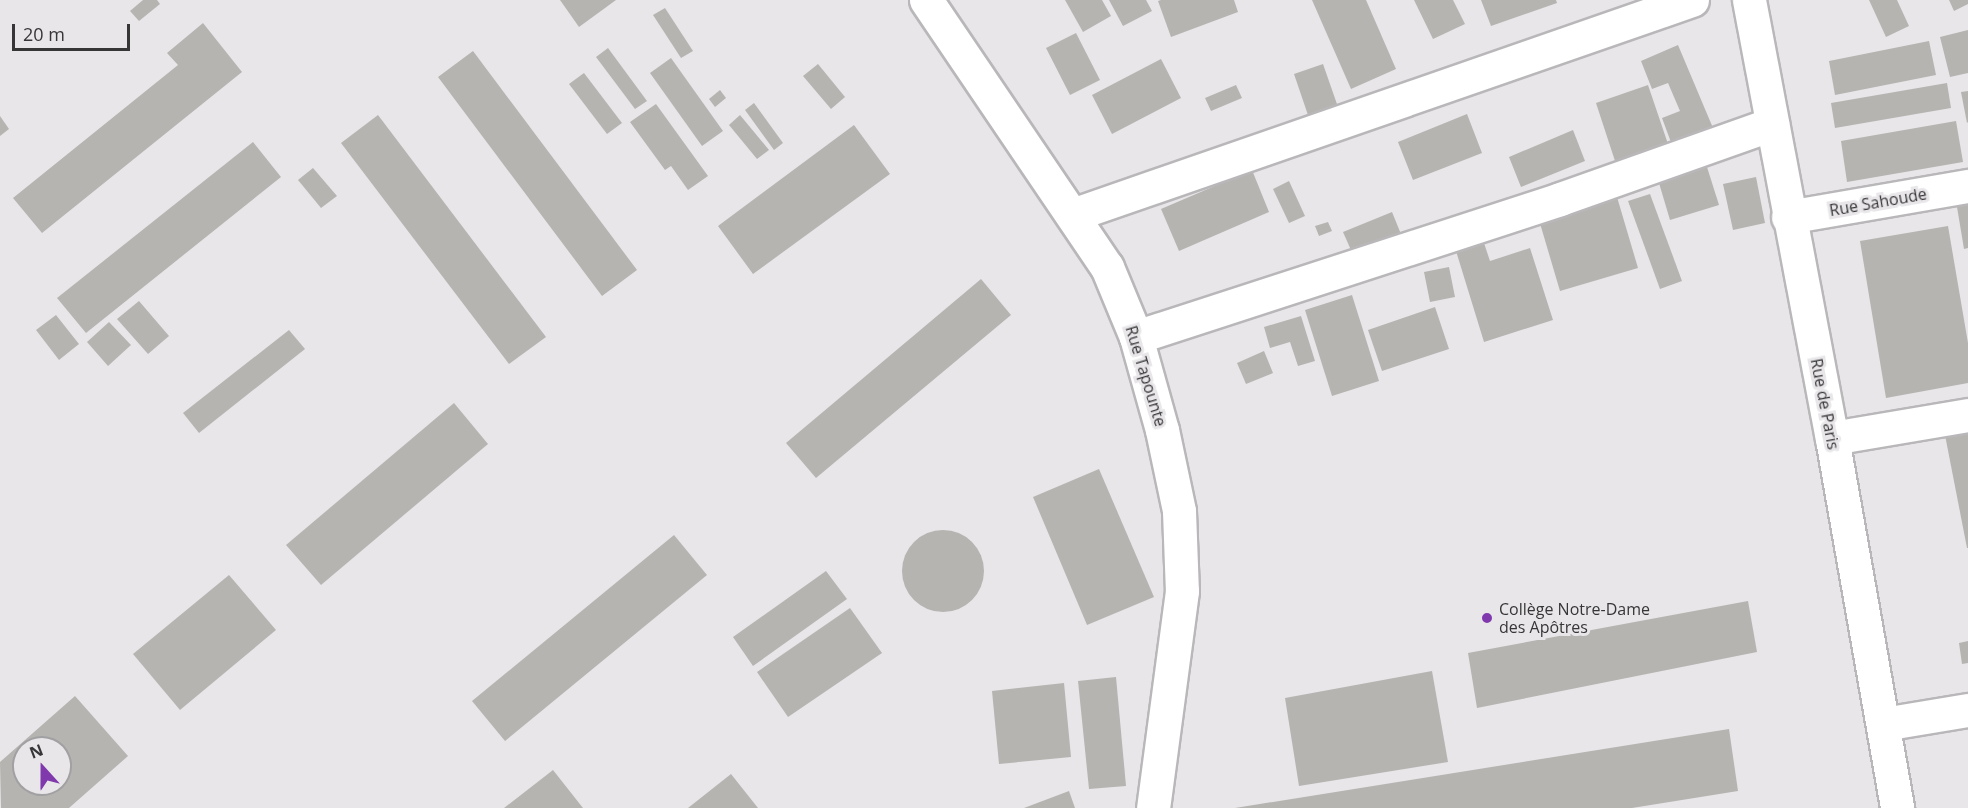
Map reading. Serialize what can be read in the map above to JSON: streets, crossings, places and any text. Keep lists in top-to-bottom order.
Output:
{
  "streets": {
    "street": ["Rue Sahoude", "Rue Tapounte", "Rue de Paris"]
  },
  "crossings": [
    ["Rue Sahoude", "Rue de Paris"]
  ],
  "places": ["Collège Notre-Dame des Apôtres"],
  "scale_bar": "20 m",
  "north": "top"
}
